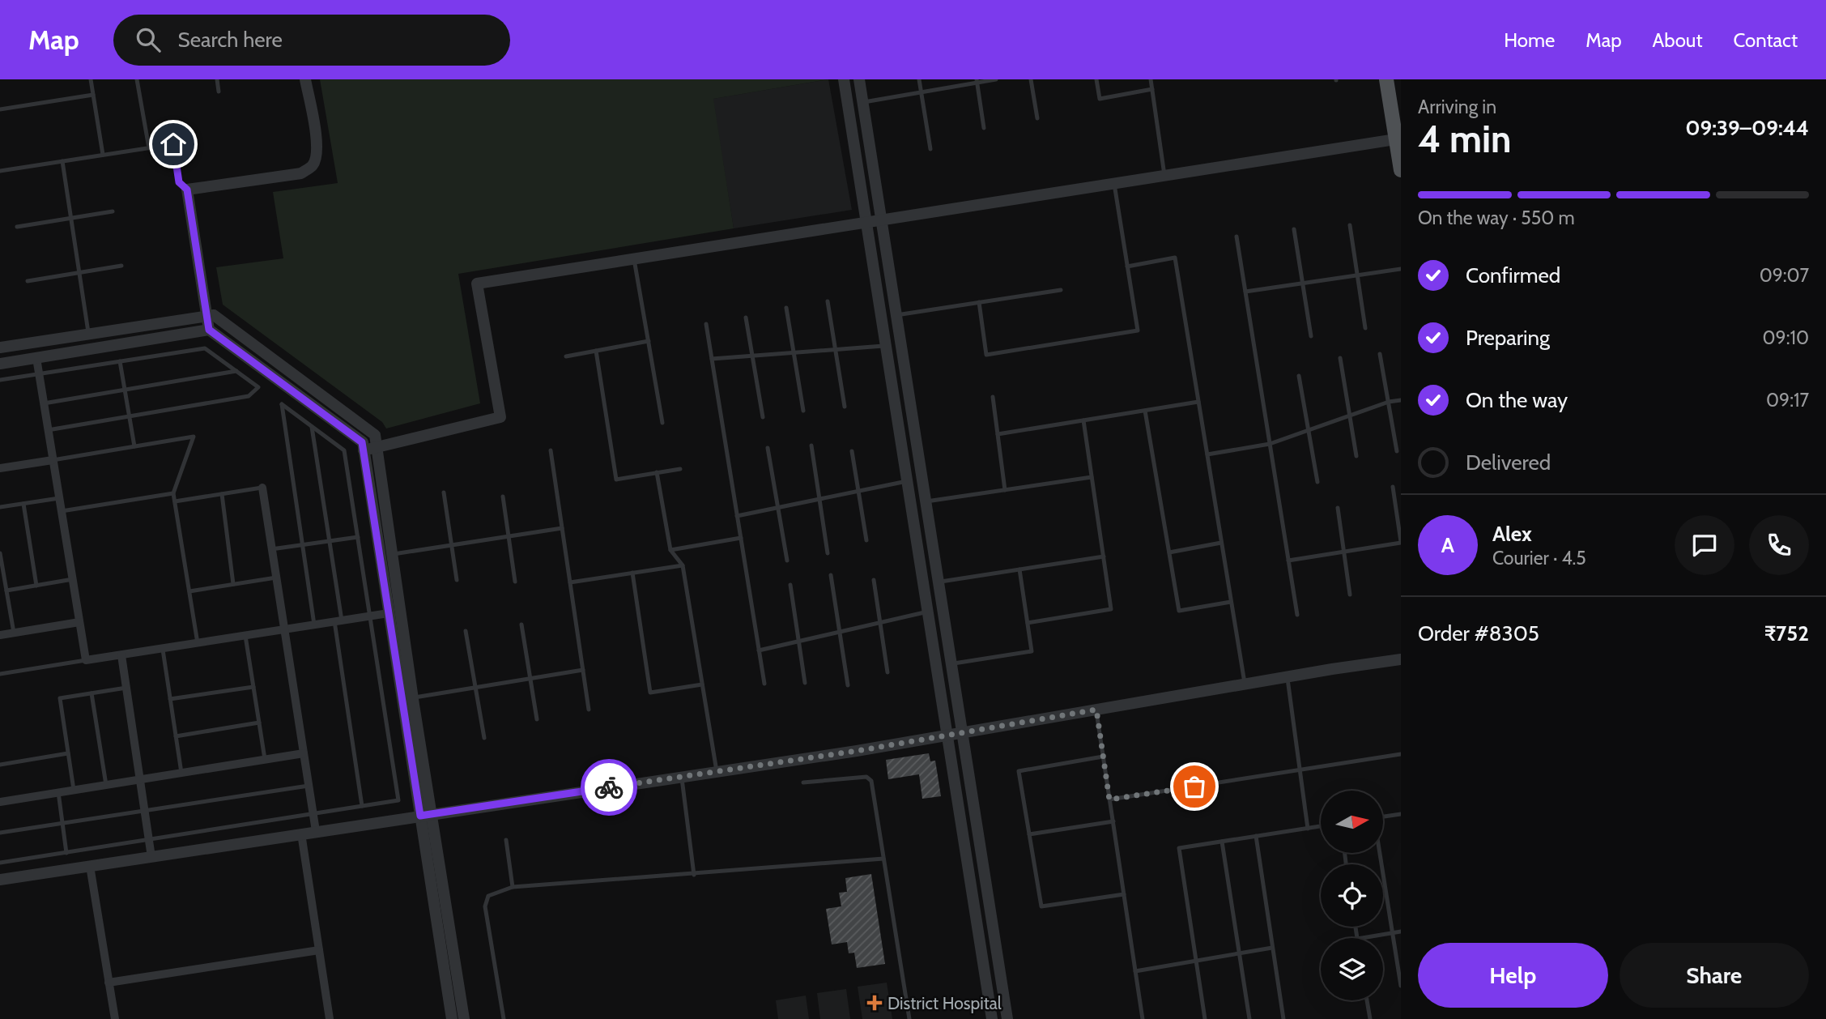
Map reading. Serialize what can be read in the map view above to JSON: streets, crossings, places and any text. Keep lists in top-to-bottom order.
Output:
{
  "places": {
    "health": ["District Hospital"]
  },
  "north": "right",
  "page": {
    "header": "Map",
    "search": "Search here",
    "nav": [
      "Home",
      "Map",
      "About",
      "Contact"
    ],
    "heading": ["4 min", "Arriving in", "09:39–09:44"],
    "panel": [
      "Alex",
      "Courier · 4.5",
      "Order #8305",
      "₹752"
    ],
    "bar": "On the way · 550 m",
    "list": [
      ["Confirmed", "09:07"],
      ["Preparing", "09:10"],
      ["On the way", "09:17"],
      "Delivered"
    ],
    "round": "A",
    "buttons": ["Help", "Share"]
  }
}
